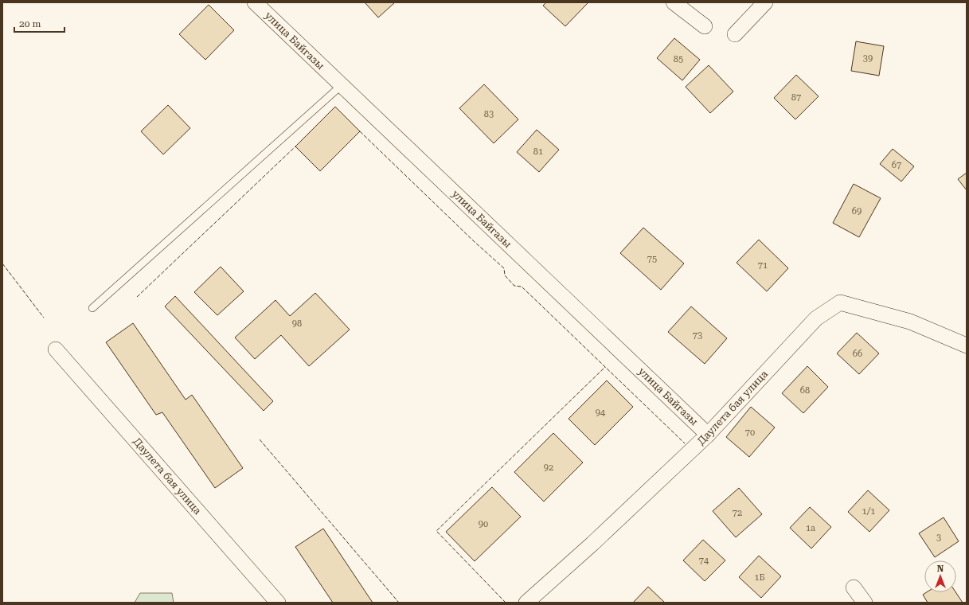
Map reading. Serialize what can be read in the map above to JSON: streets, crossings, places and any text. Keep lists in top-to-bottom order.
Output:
{
  "streets": {
    "street": ["улица Байгазы", "Даулета бая улица"]
  },
  "crossings": [
    ["улица Байгазы", "Даулета бая улица"]
  ],
  "house_numbers": [
    "39",
    "85",
    "87",
    "83",
    "81",
    "67",
    "69",
    "75",
    "71",
    "98",
    "73",
    "66",
    "68",
    "94",
    "70",
    "92",
    "1/1",
    "72",
    "90",
    "1а",
    "3",
    "74",
    "1Б"
  ],
  "scale_bar": "20 m",
  "north": "top"
}
